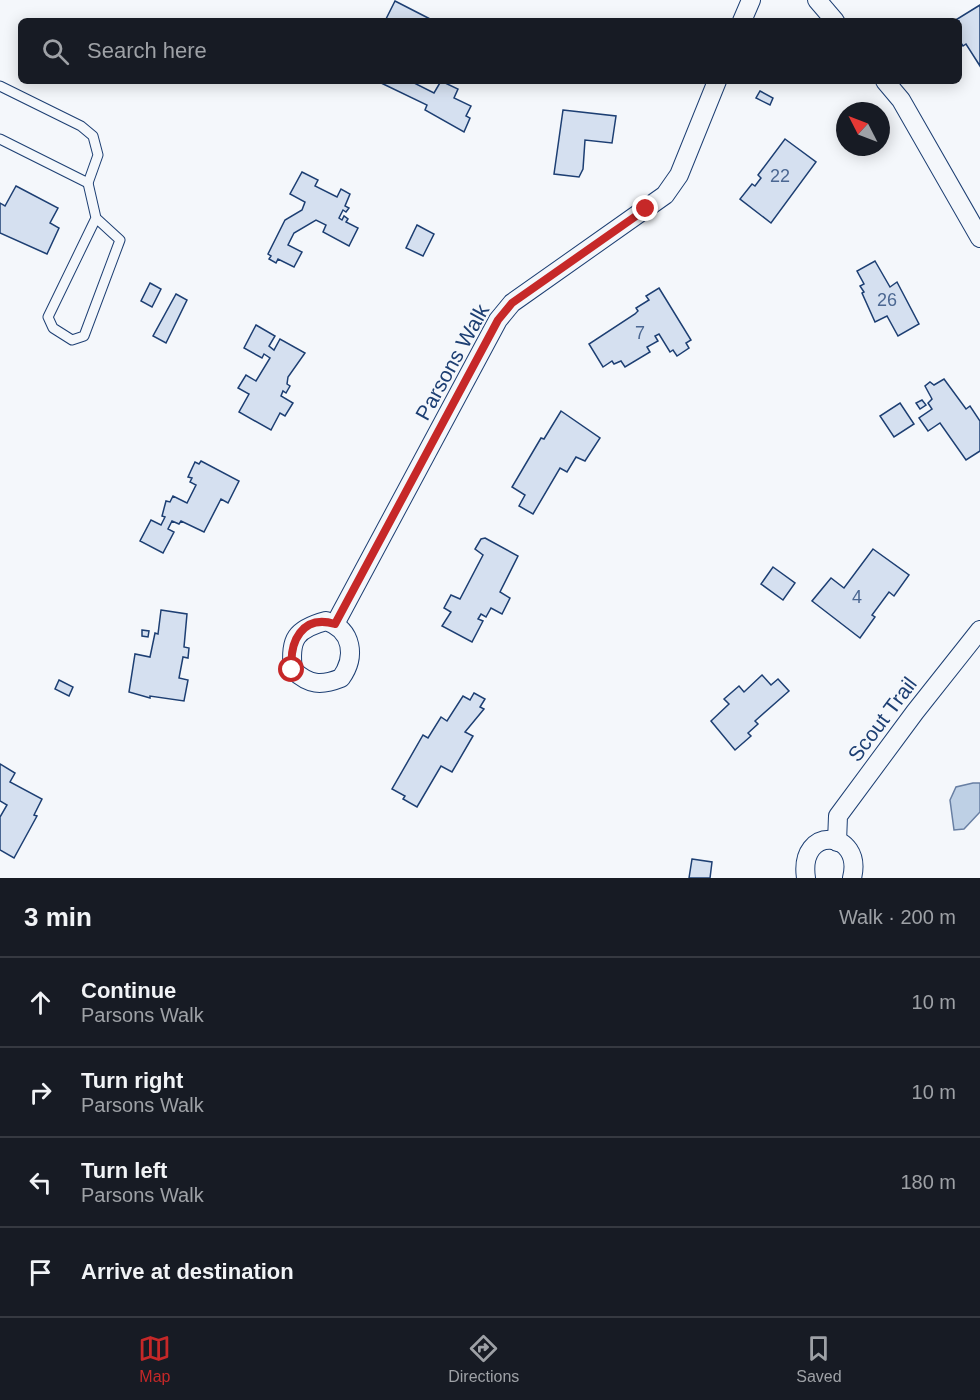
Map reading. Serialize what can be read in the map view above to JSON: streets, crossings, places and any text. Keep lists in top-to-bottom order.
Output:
{
  "streets": {
    "street": ["Parsons Walk", "Scout Trail"]
  },
  "house_numbers": [
    "22",
    "26",
    "7",
    "4"
  ],
  "north": "top left",
  "page": {
    "search": "Search here",
    "heading": ["3 min", "Walk · 200 m"],
    "list": [
      ["Continue", "Parsons Walk", "10 m"],
      ["Turn right", "Parsons Walk", "10 m"],
      ["Turn left", "Parsons Walk", "180 m"],
      "Arrive at destination"
    ],
    "nav": ["Map", "Directions", "Saved"]
  }
}
